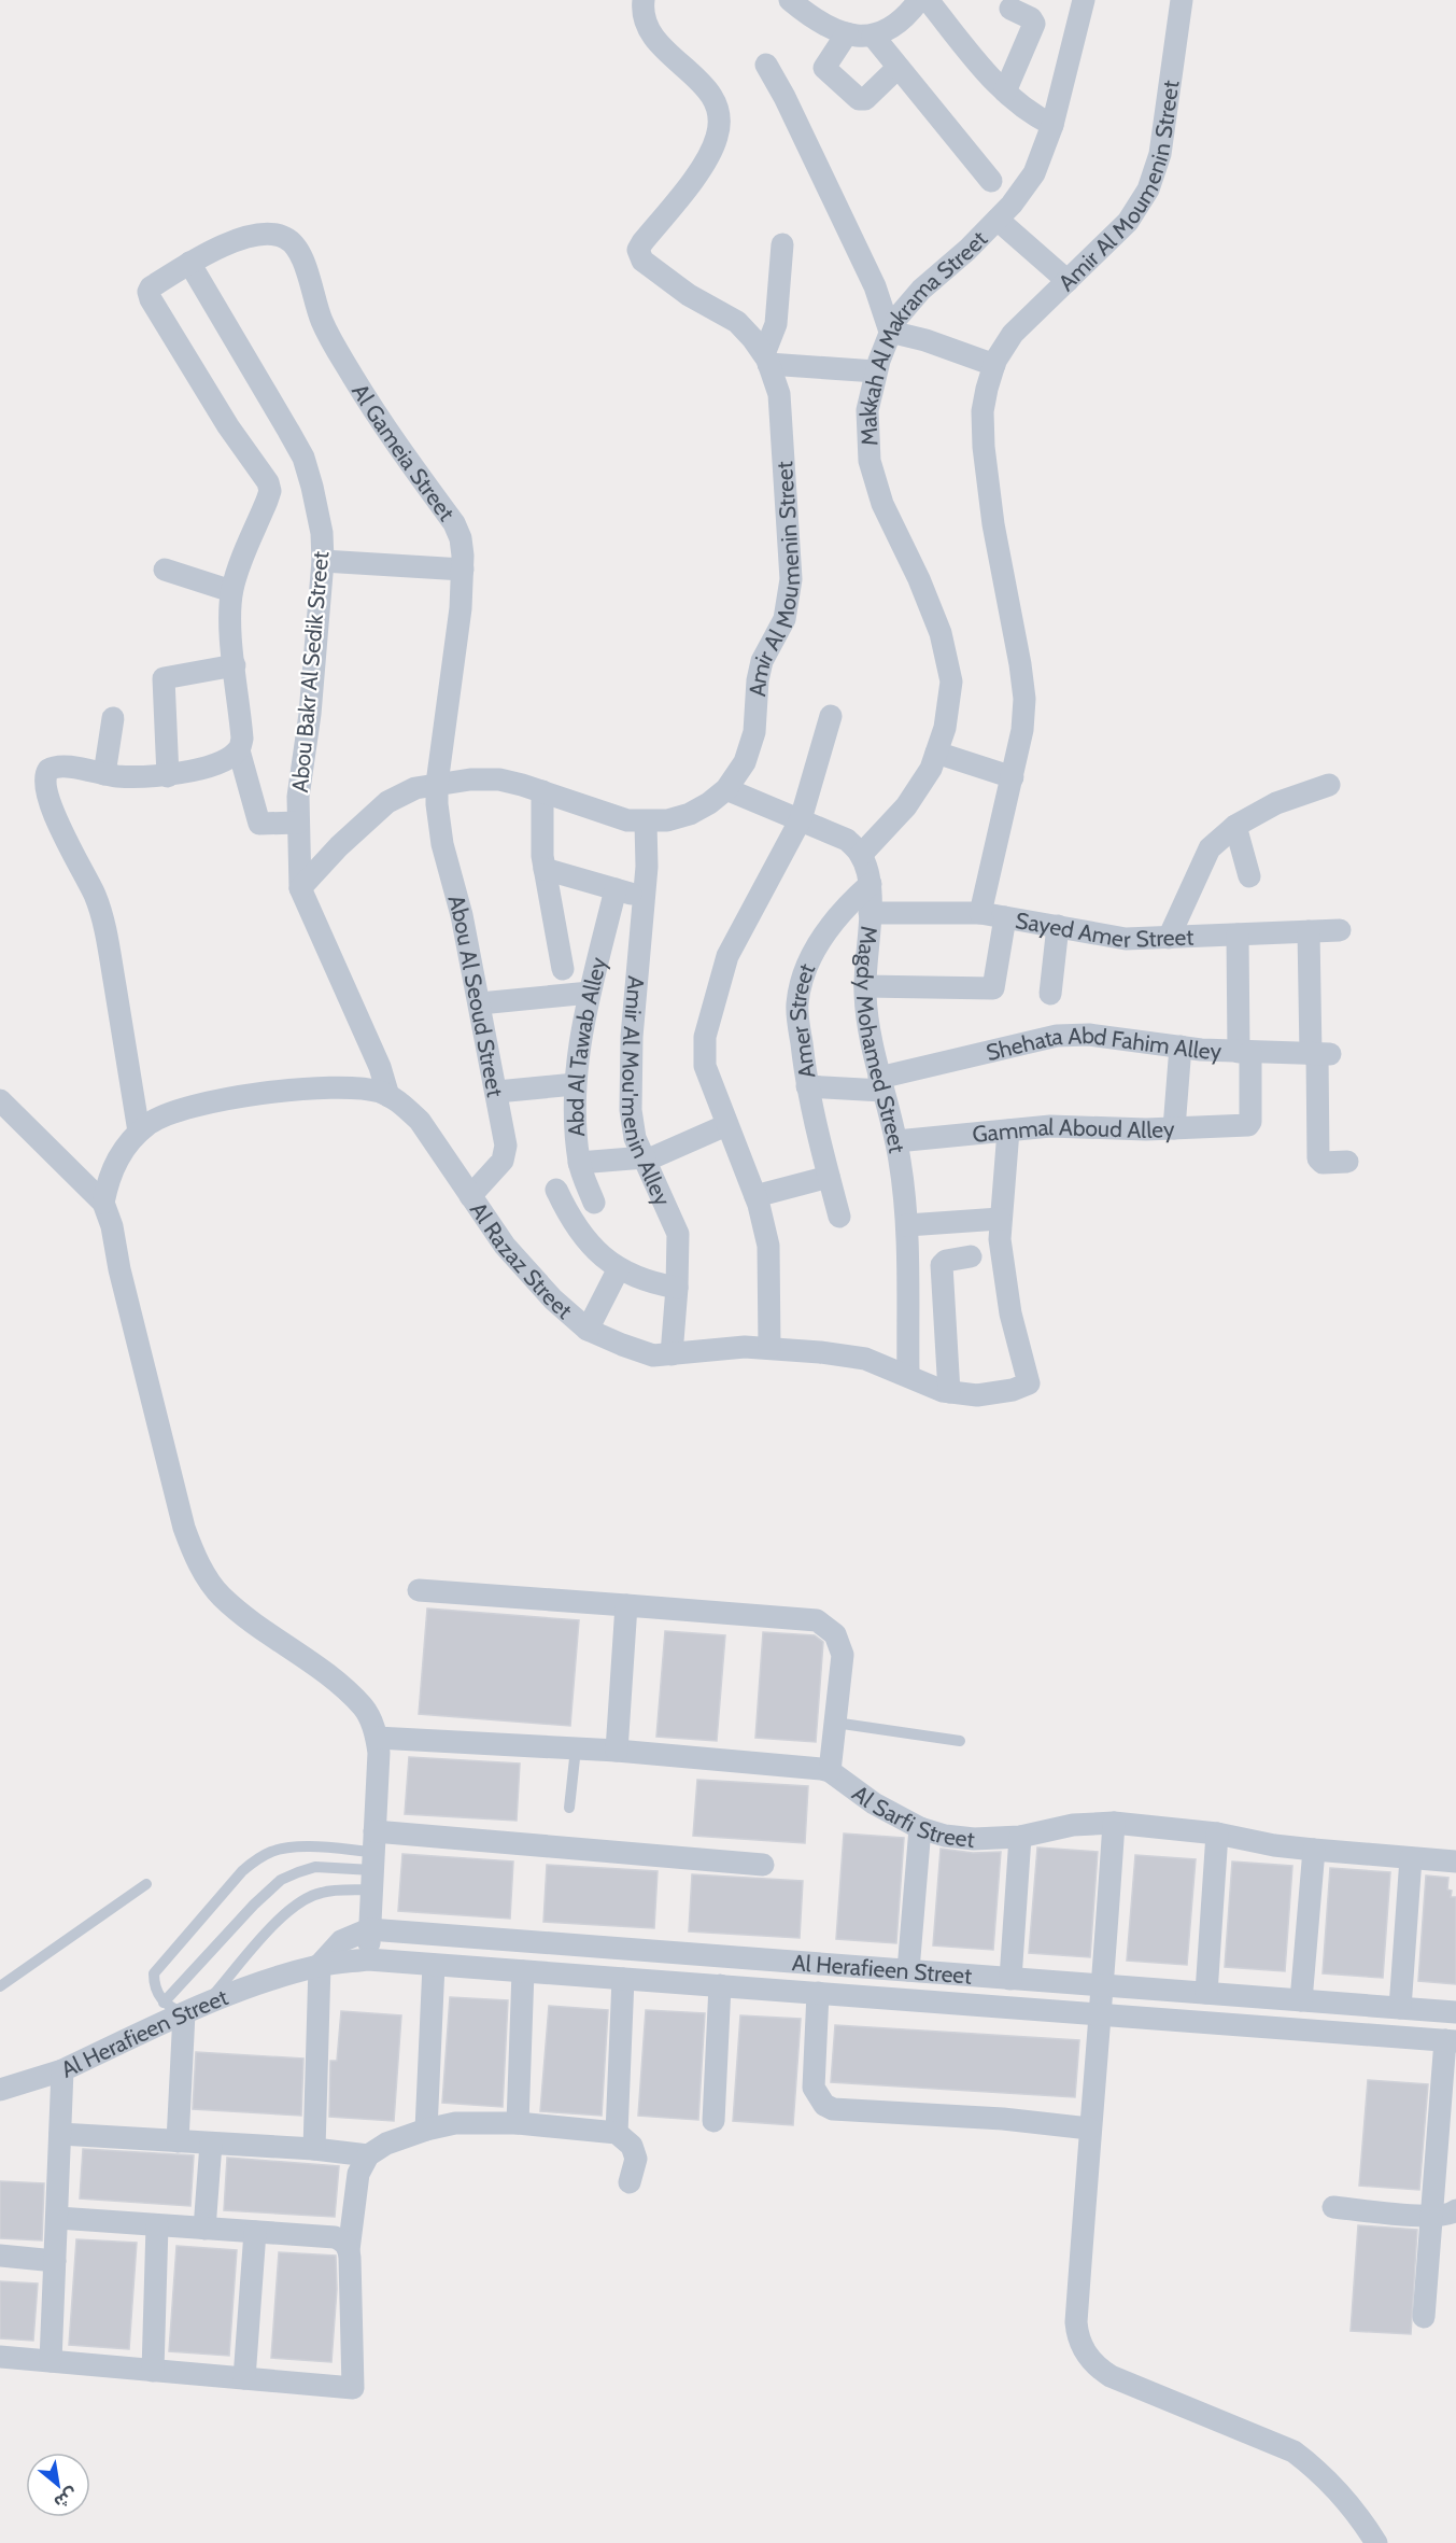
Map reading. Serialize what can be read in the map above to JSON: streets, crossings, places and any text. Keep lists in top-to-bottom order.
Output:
{
  "streets": {
    "street": [
      "Amir Al Moumenin Street",
      "Makkah Al Makrama Street",
      "Al Gameia Street",
      "Abou Bakr Al Sedik Street",
      "Sayed Amer Street",
      "Abou Al Seoud Street",
      "Amer Street",
      "Magdy Mohamed Street",
      "Abd Al Tawab Alley",
      "Shehata Abd Fahim Alley",
      "Amir Al Mou'menin Alley",
      "Gammal Aboud Alley",
      "Al Razaz Street",
      "Al Sarfi Street",
      "Al Herafieen Street"
    ]
  },
  "crossings": [
    ["Amir Al Moumenin Street", "Al Gameia Street"],
    ["Amir Al Moumenin Street", "Abou Bakr Al Sedik Street"],
    ["Amir Al Moumenin Street", "Sayed Amer Street"],
    ["Amir Al Moumenin Street", "Abou Al Seoud Street"],
    ["Amir Al Moumenin Street", "Amir Al Mou'menin Alley"],
    ["Makkah Al Makrama Street", "Magdy Mohamed Street"],
    ["Al Gameia Street", "Abou Bakr Al Sedik Street"],
    ["Al Gameia Street", "Abou Al Seoud Street"],
    ["Abou Bakr Al Sedik Street", "Al Razaz Street"],
    ["Sayed Amer Street", "Magdy Mohamed Street"],
    ["Abou Al Seoud Street", "Al Razaz Street"],
    ["Amer Street", "Magdy Mohamed Street"],
    ["Amer Street", "Shehata Abd Fahim Alley"],
    ["Magdy Mohamed Street", "Shehata Abd Fahim Alley"],
    ["Magdy Mohamed Street", "Gammal Aboud Alley"],
    ["Magdy Mohamed Street", "Al Razaz Street"],
    ["Shehata Abd Fahim Alley", "Gammal Aboud Alley"],
    ["Amir Al Mou'menin Alley", "Al Razaz Street"]
  ],
  "north": "bottom right"
}
